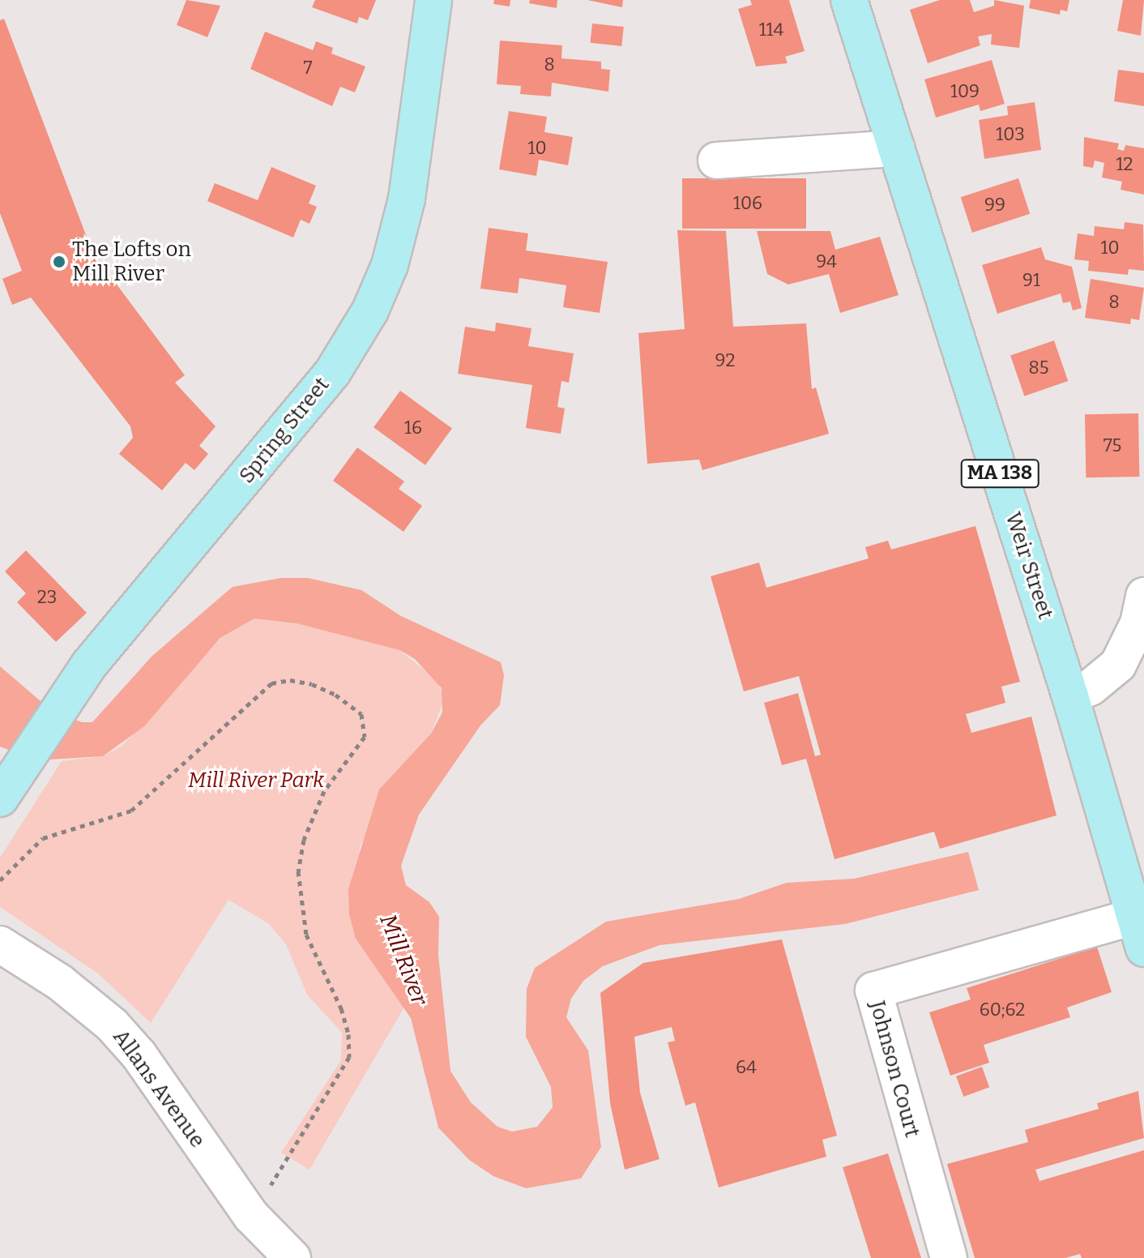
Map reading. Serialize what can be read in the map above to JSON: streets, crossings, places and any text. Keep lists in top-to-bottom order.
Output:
{
  "streets": {
    "main road": ["Spring Street", "MA 138", "Weir Street"],
    "street": ["Johnson Court", "Allans Avenue"]
  },
  "crossings": [
    ["Weir Street", "Johnson Court"]
  ],
  "water": ["Mill River"],
  "parks": ["Mill River Park"],
  "places": ["The Lofts on Mill River"],
  "house_numbers": [
    "114",
    "8",
    "7",
    "109",
    "103",
    "10",
    "12",
    "106",
    "99",
    "10",
    "94",
    "91",
    "8",
    "92",
    "85",
    "16",
    "75",
    "23",
    "60;62",
    "64"
  ]
}
